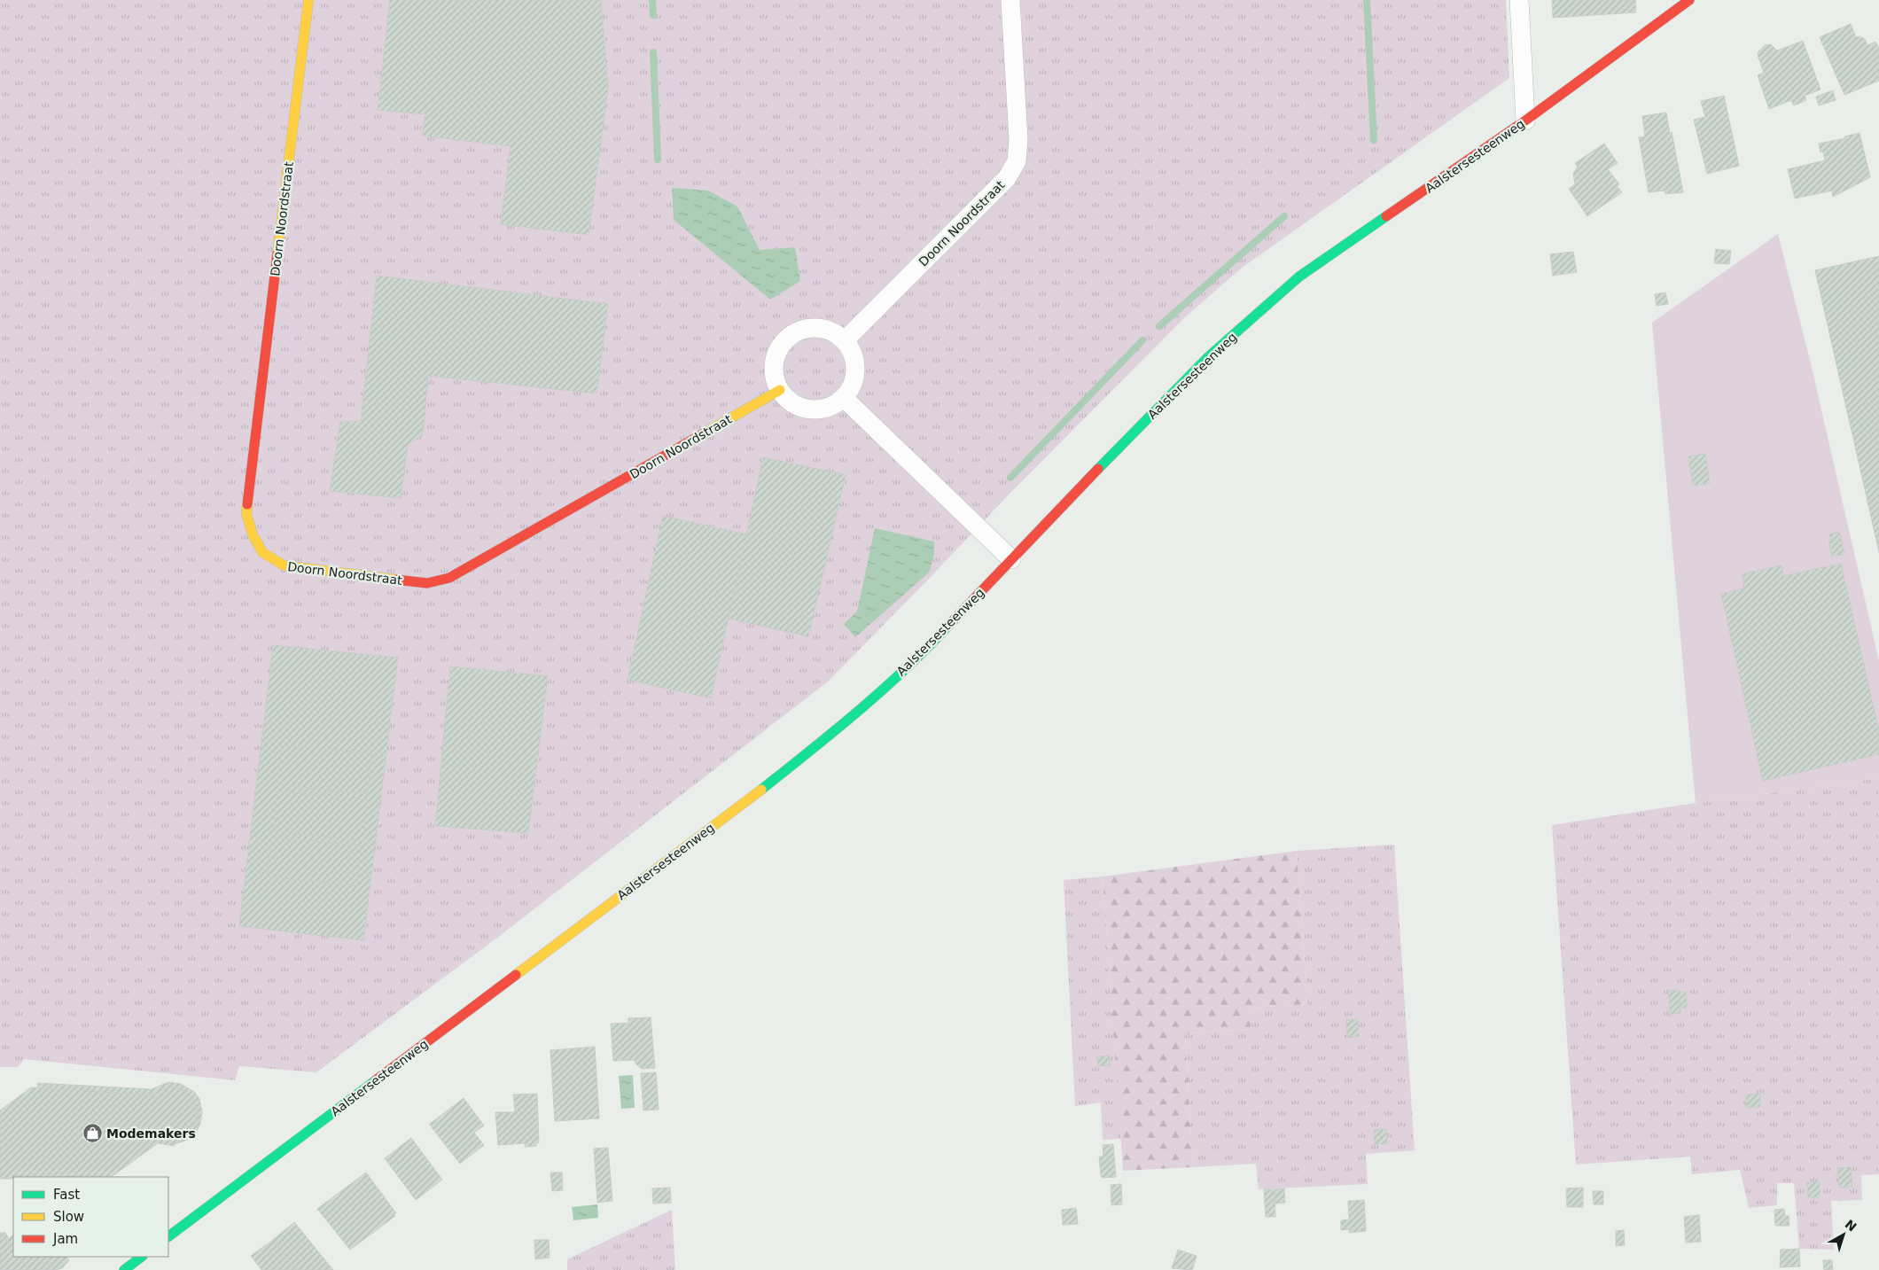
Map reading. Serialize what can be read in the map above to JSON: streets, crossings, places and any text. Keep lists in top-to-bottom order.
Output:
{
  "streets": {
    "main road": ["Aalstersesteenweg", "Doorn Noordstraat"]
  },
  "places": {
    "shop": ["Modemakers"]
  },
  "legend": ["Fast", "Slow", "Jam"],
  "north": "top right"
}
